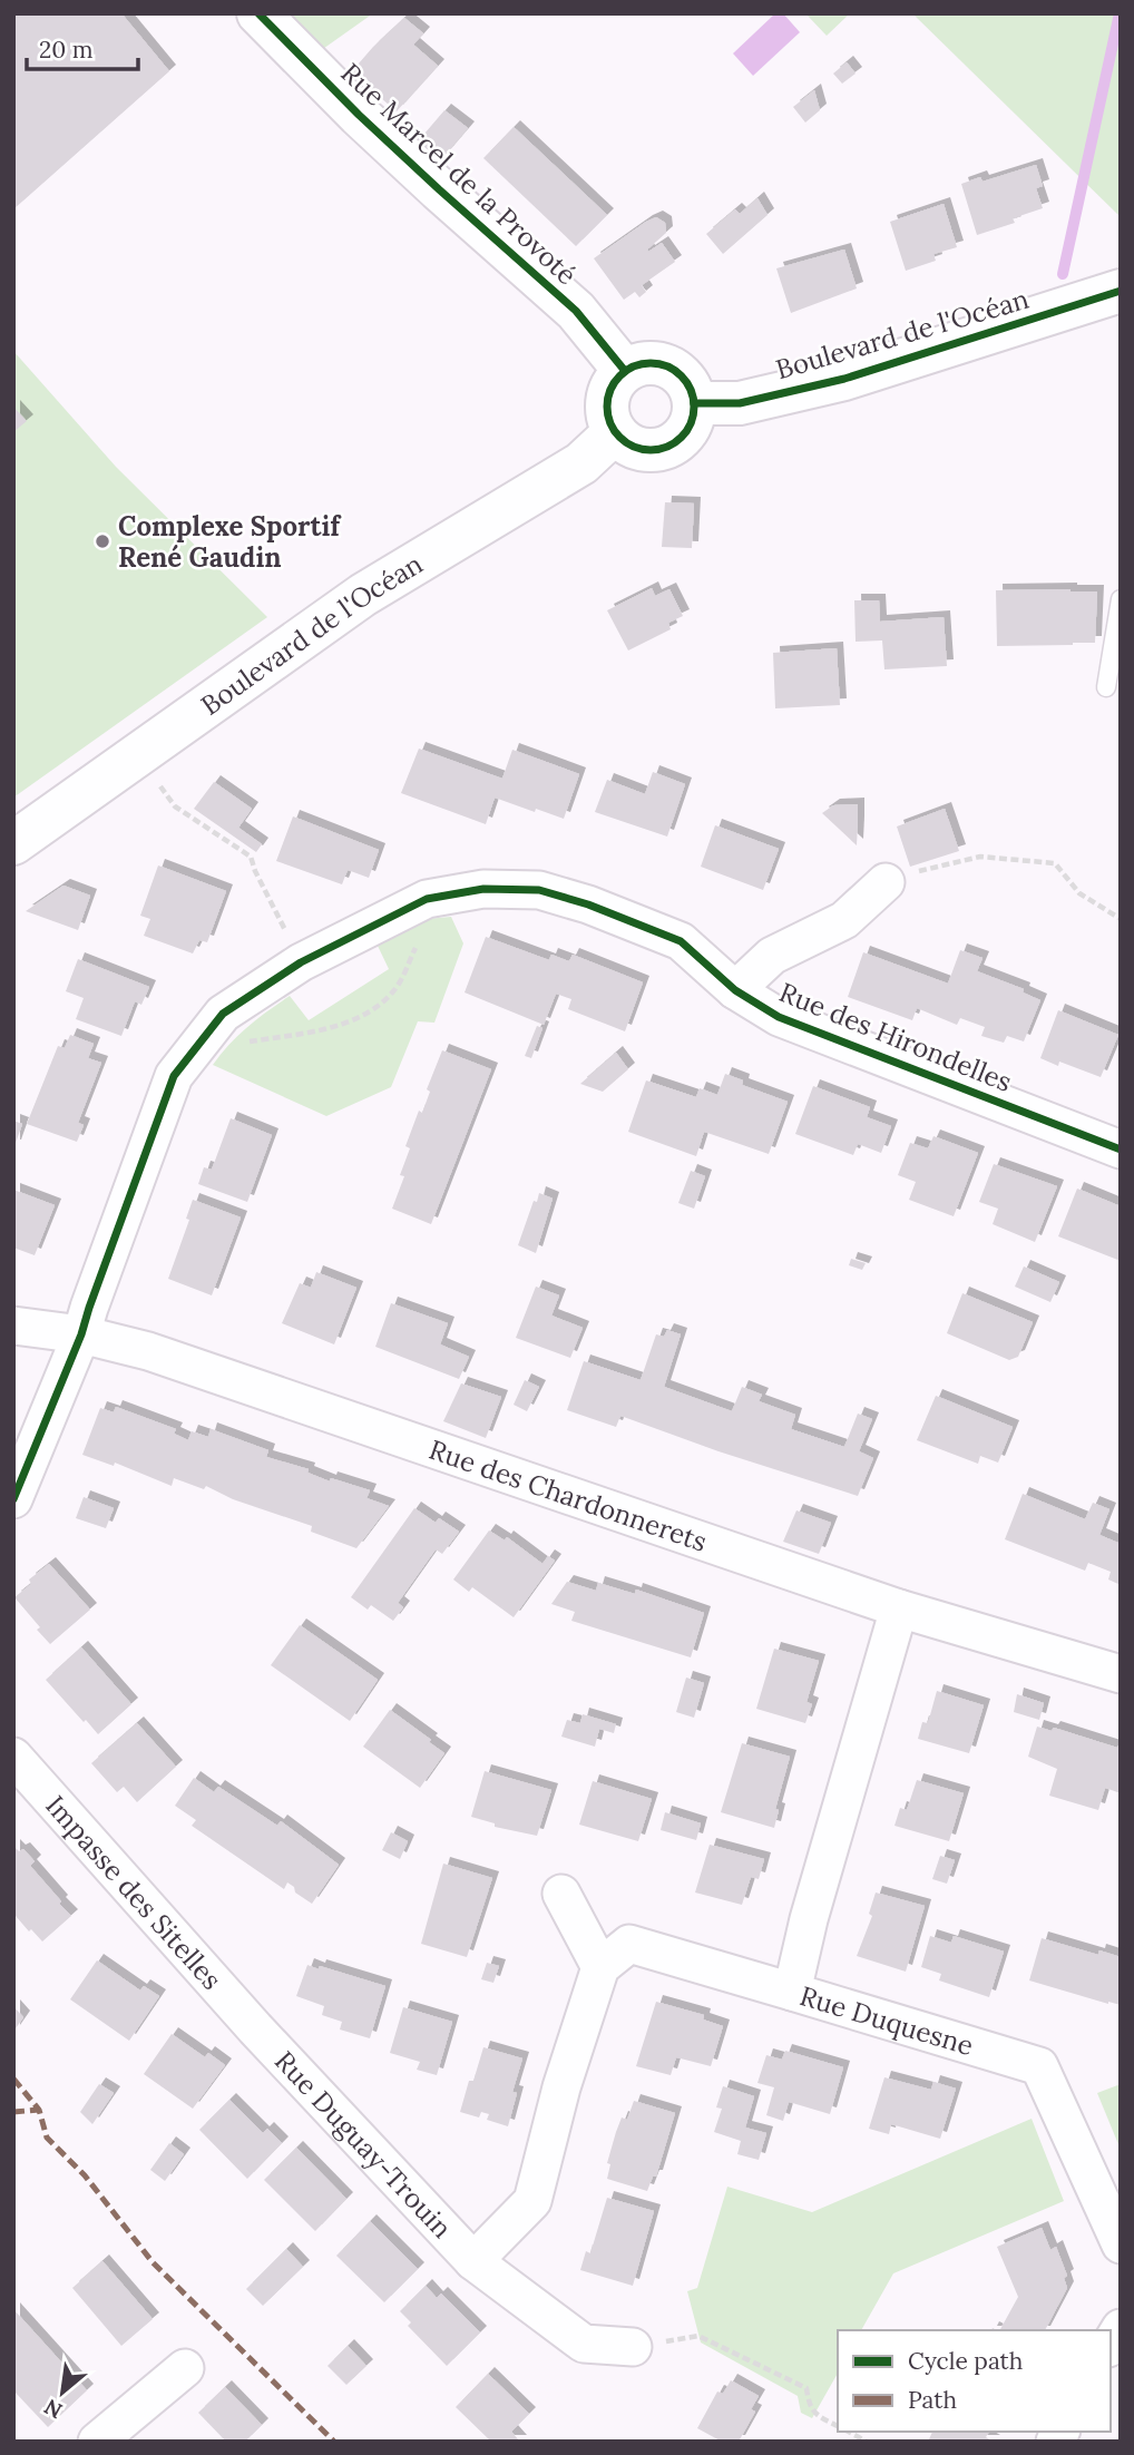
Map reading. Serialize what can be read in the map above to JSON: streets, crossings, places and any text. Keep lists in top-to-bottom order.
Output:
{
  "streets": {
    "main road": ["Rue Marcel de la Provoté", "Boulevard de l'Océan"],
    "street": [
      "Rue des Hirondelles",
      "Rue des Chardonnerets",
      "Impasse des Sitelles",
      "Rue Duquesne",
      "Rue Duguay-Trouin"
    ]
  },
  "crossings": [
    ["Rue Marcel de la Provoté", "Boulevard de l'Océan"],
    ["Rue des Hirondelles", "Rue des Chardonnerets"],
    ["Rue des Chardonnerets", "Rue Duquesne"],
    ["Impasse des Sitelles", "Rue Duguay-Trouin"]
  ],
  "places": ["Complexe Sportif René Gaudin"],
  "legend": ["Cycle path", "Path"],
  "scale_bar": "20 m",
  "north": "bottom left"
}
